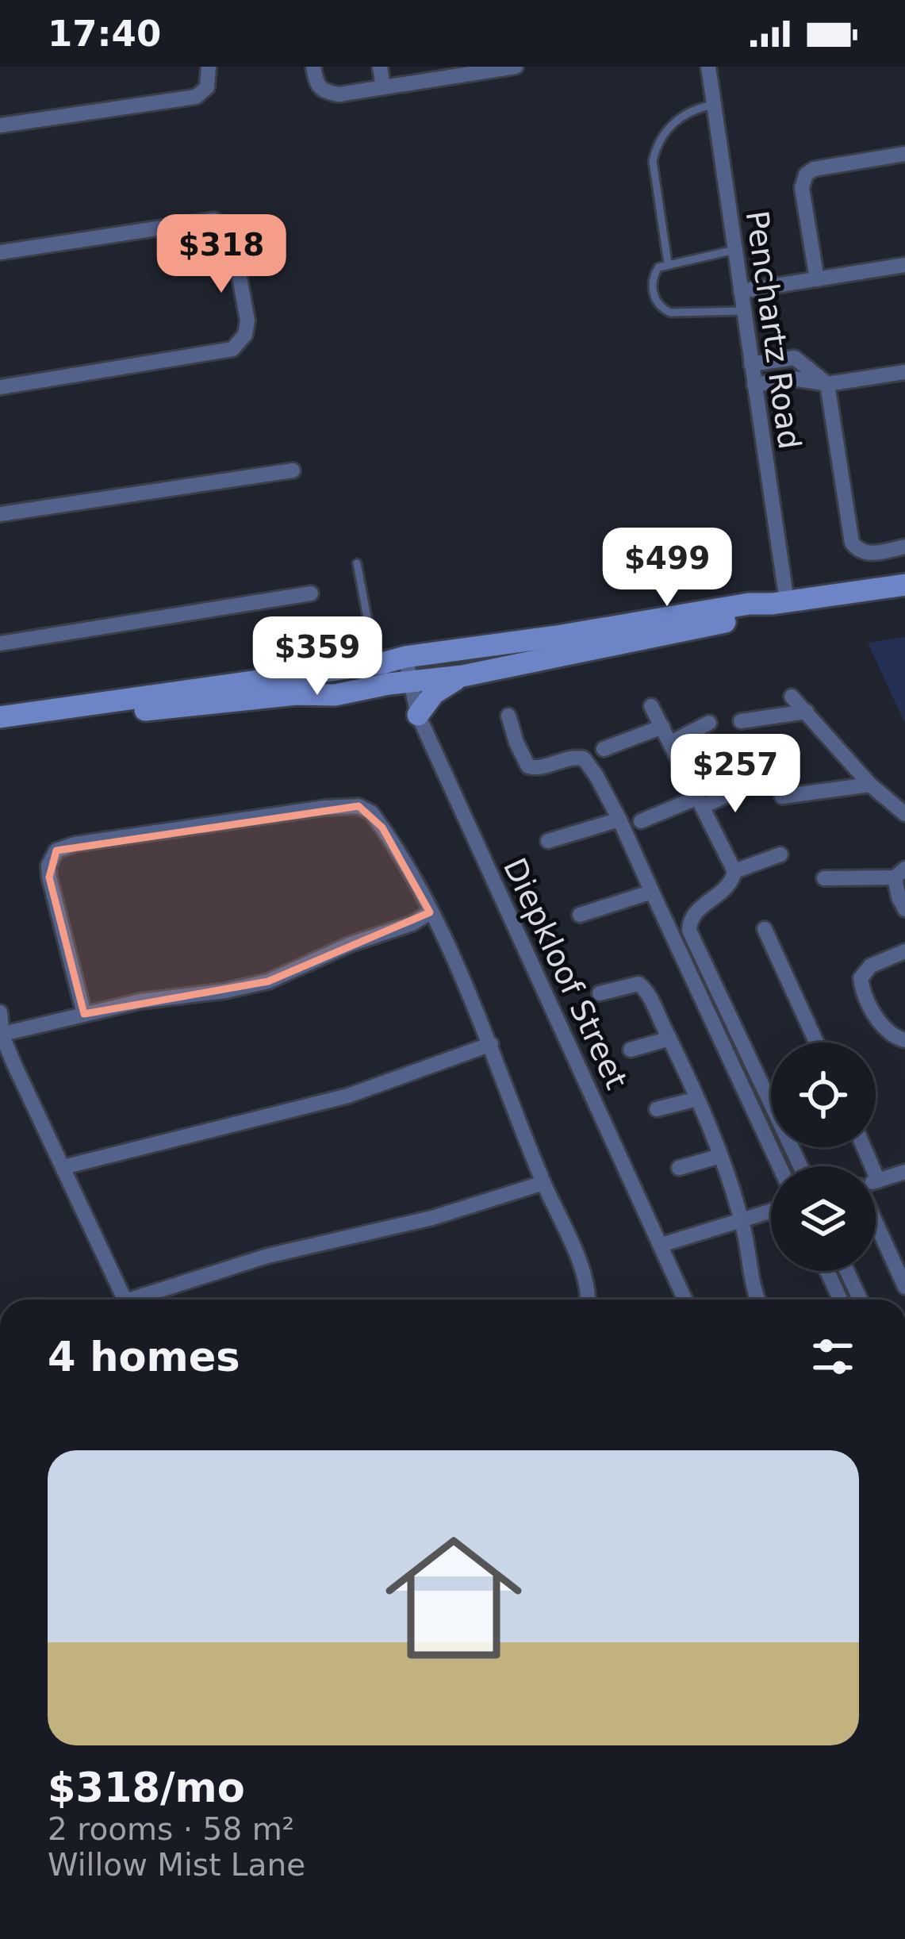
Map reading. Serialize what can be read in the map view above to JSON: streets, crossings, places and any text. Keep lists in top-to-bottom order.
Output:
{
  "streets": {
    "street": ["Penchartz Road", "Diepkloof Street"]
  },
  "page": {
    "status": "17:40",
    "price": [
      "$318",
      "$499",
      "$359",
      "$257"
    ],
    "heading": "4 homes",
    "list": [
      {
        "name": "$318/mo",
        "note": "2 rooms · 58 m² · Willow Mist Lane"
      }
    ]
  }
}
